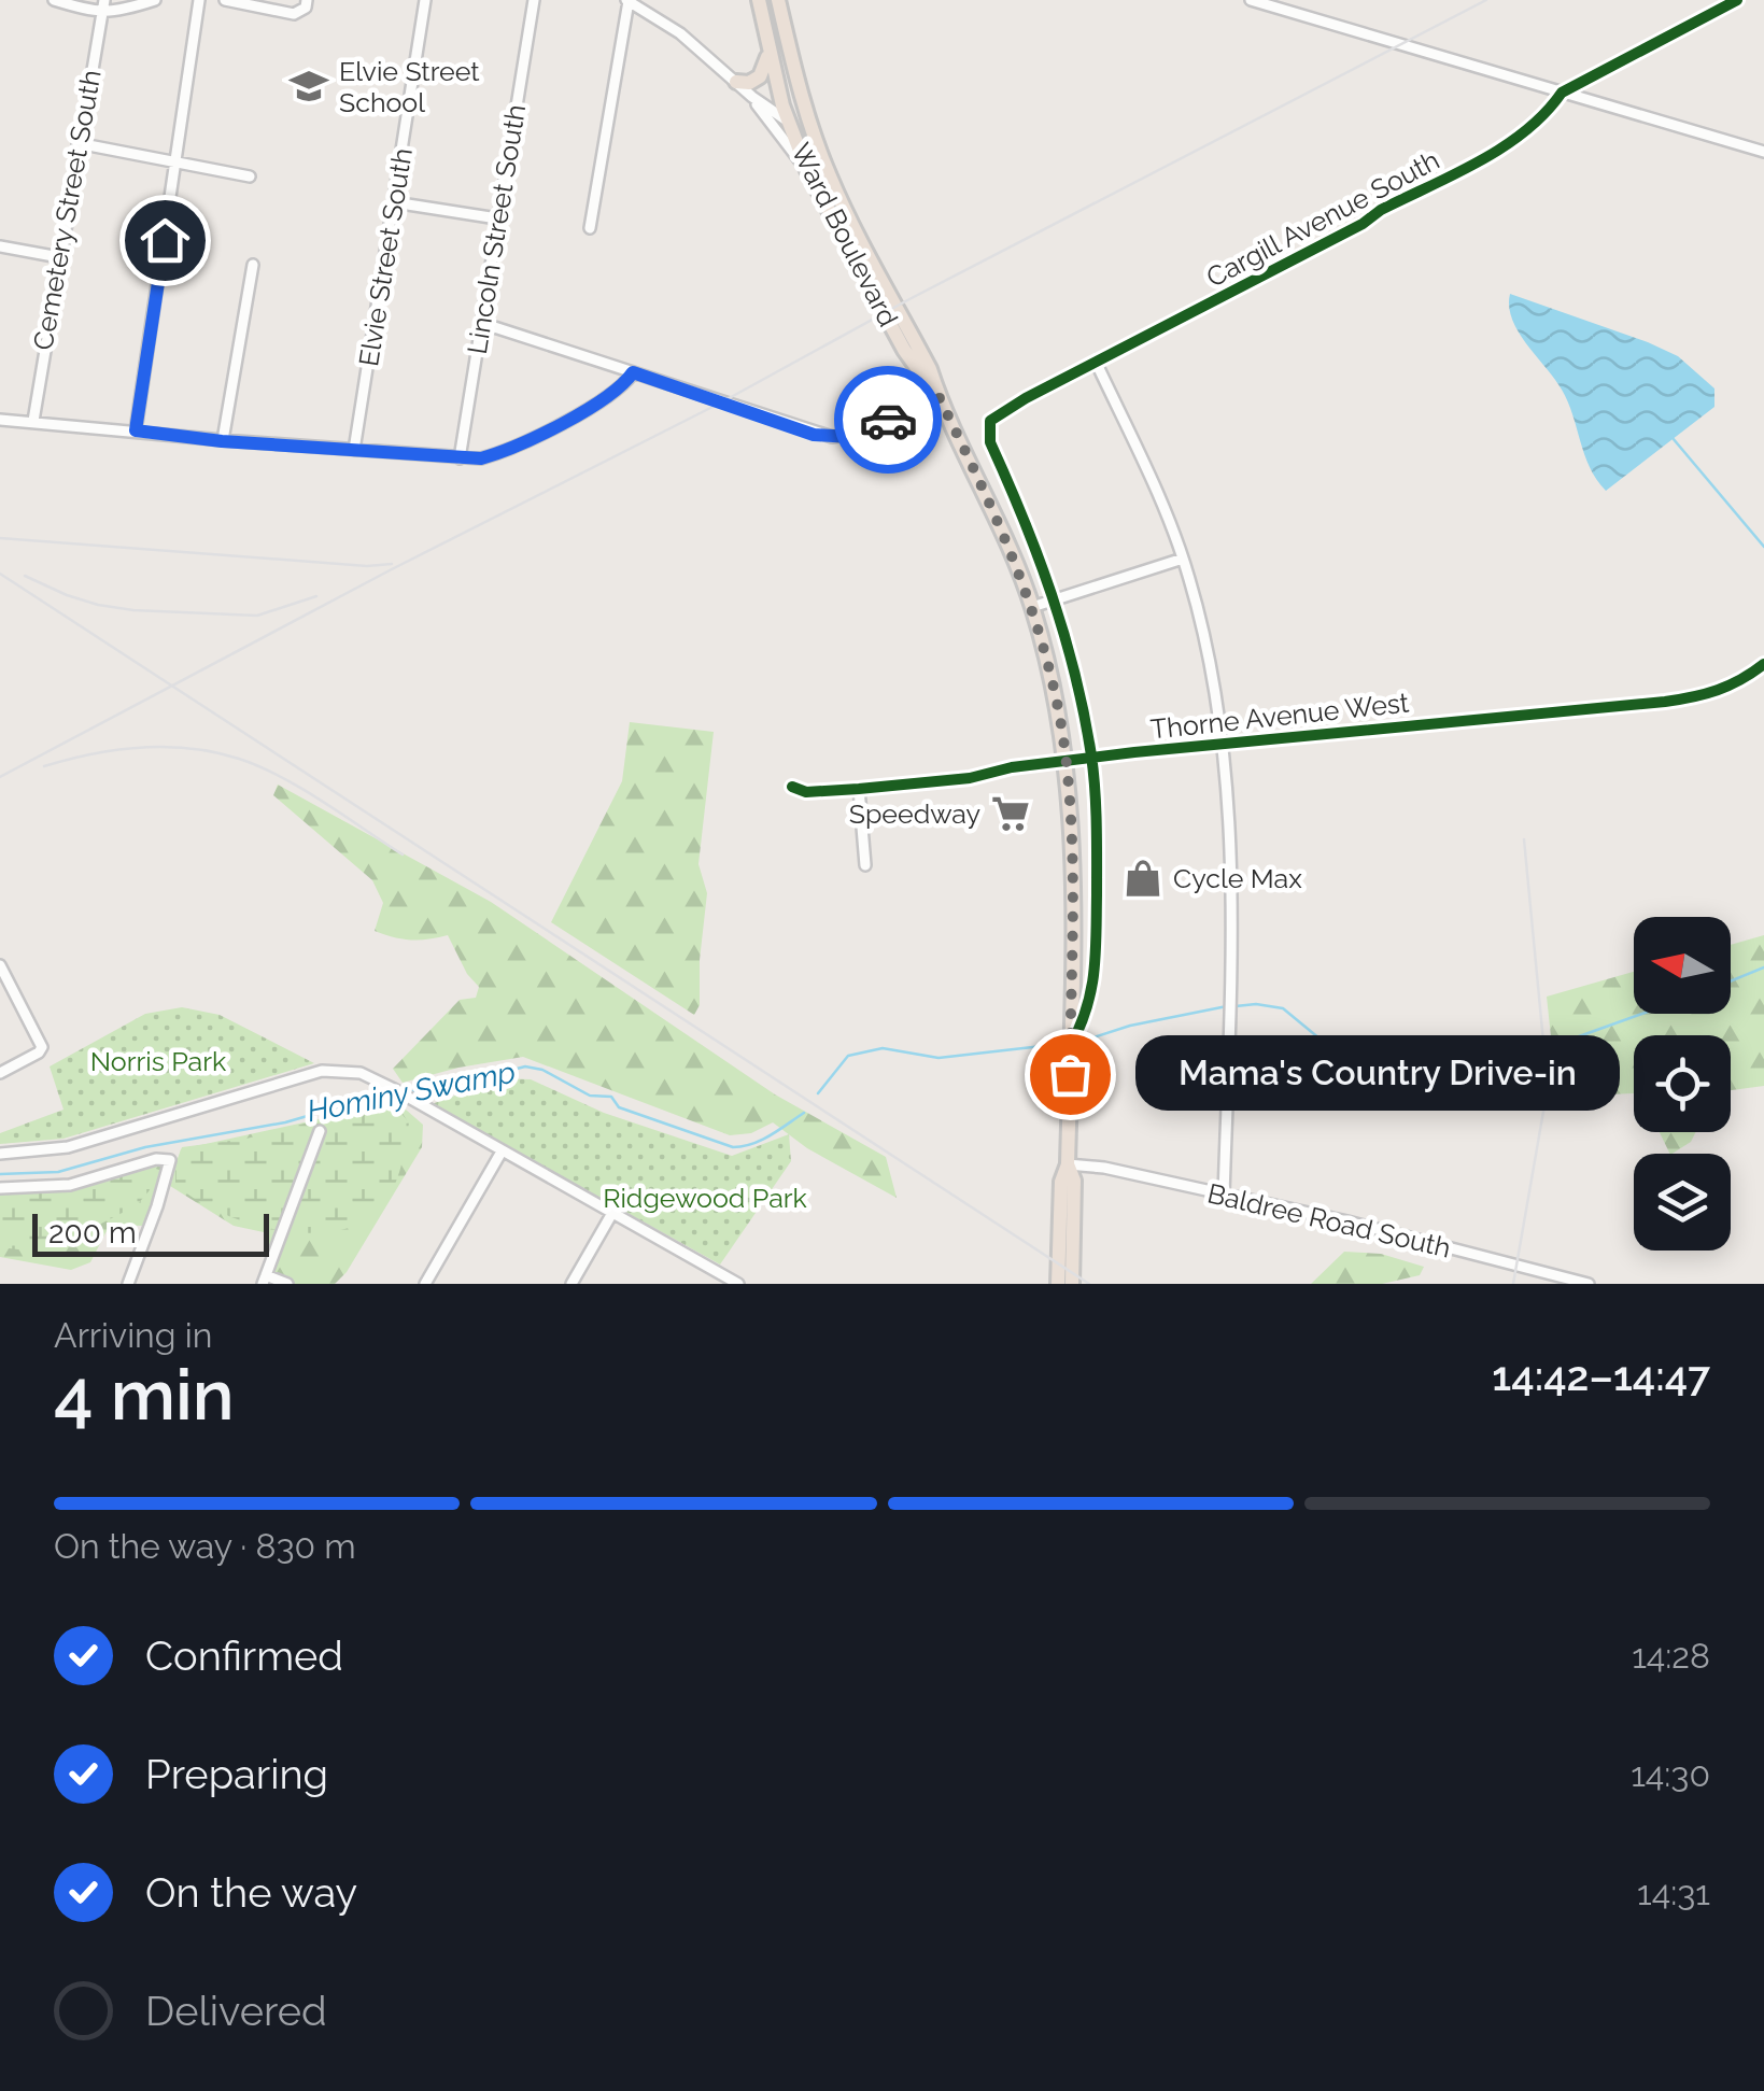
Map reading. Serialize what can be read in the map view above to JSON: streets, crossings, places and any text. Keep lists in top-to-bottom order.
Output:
{
  "streets": {
    "highway": ["Ward Boulevard"],
    "street": [
      "Cemetery Street South",
      "Cargill Avenue South",
      "Lincoln Street South",
      "Elvie Street South",
      "Thorne Avenue West",
      "Baldree Road South"
    ]
  },
  "crossings": [
    ["Ward Boulevard", "Thorne Avenue West"],
    ["Ward Boulevard", "Baldree Road South"]
  ],
  "water": ["Hominy Swamp"],
  "parks": ["Norris Park", "Ridgewood Park"],
  "places": {
    "school or university": ["Elvie Street School"],
    "supermarket": ["Speedway"],
    "shop": ["Cycle Max"],
    "other": ["Mama's Country Drive-in"]
  },
  "scale_bar": "200 m",
  "north": "left",
  "page": {
    "bubble": "Mama's Country Drive-in",
    "scale": "200 m",
    "heading": ["4 min", "Arriving in", "14:42–14:47"],
    "bar": "On the way · 830 m",
    "list": [
      ["Confirmed", "14:28"],
      ["Preparing", "14:30"],
      ["On the way", "14:31"],
      "Delivered"
    ]
  }
}
